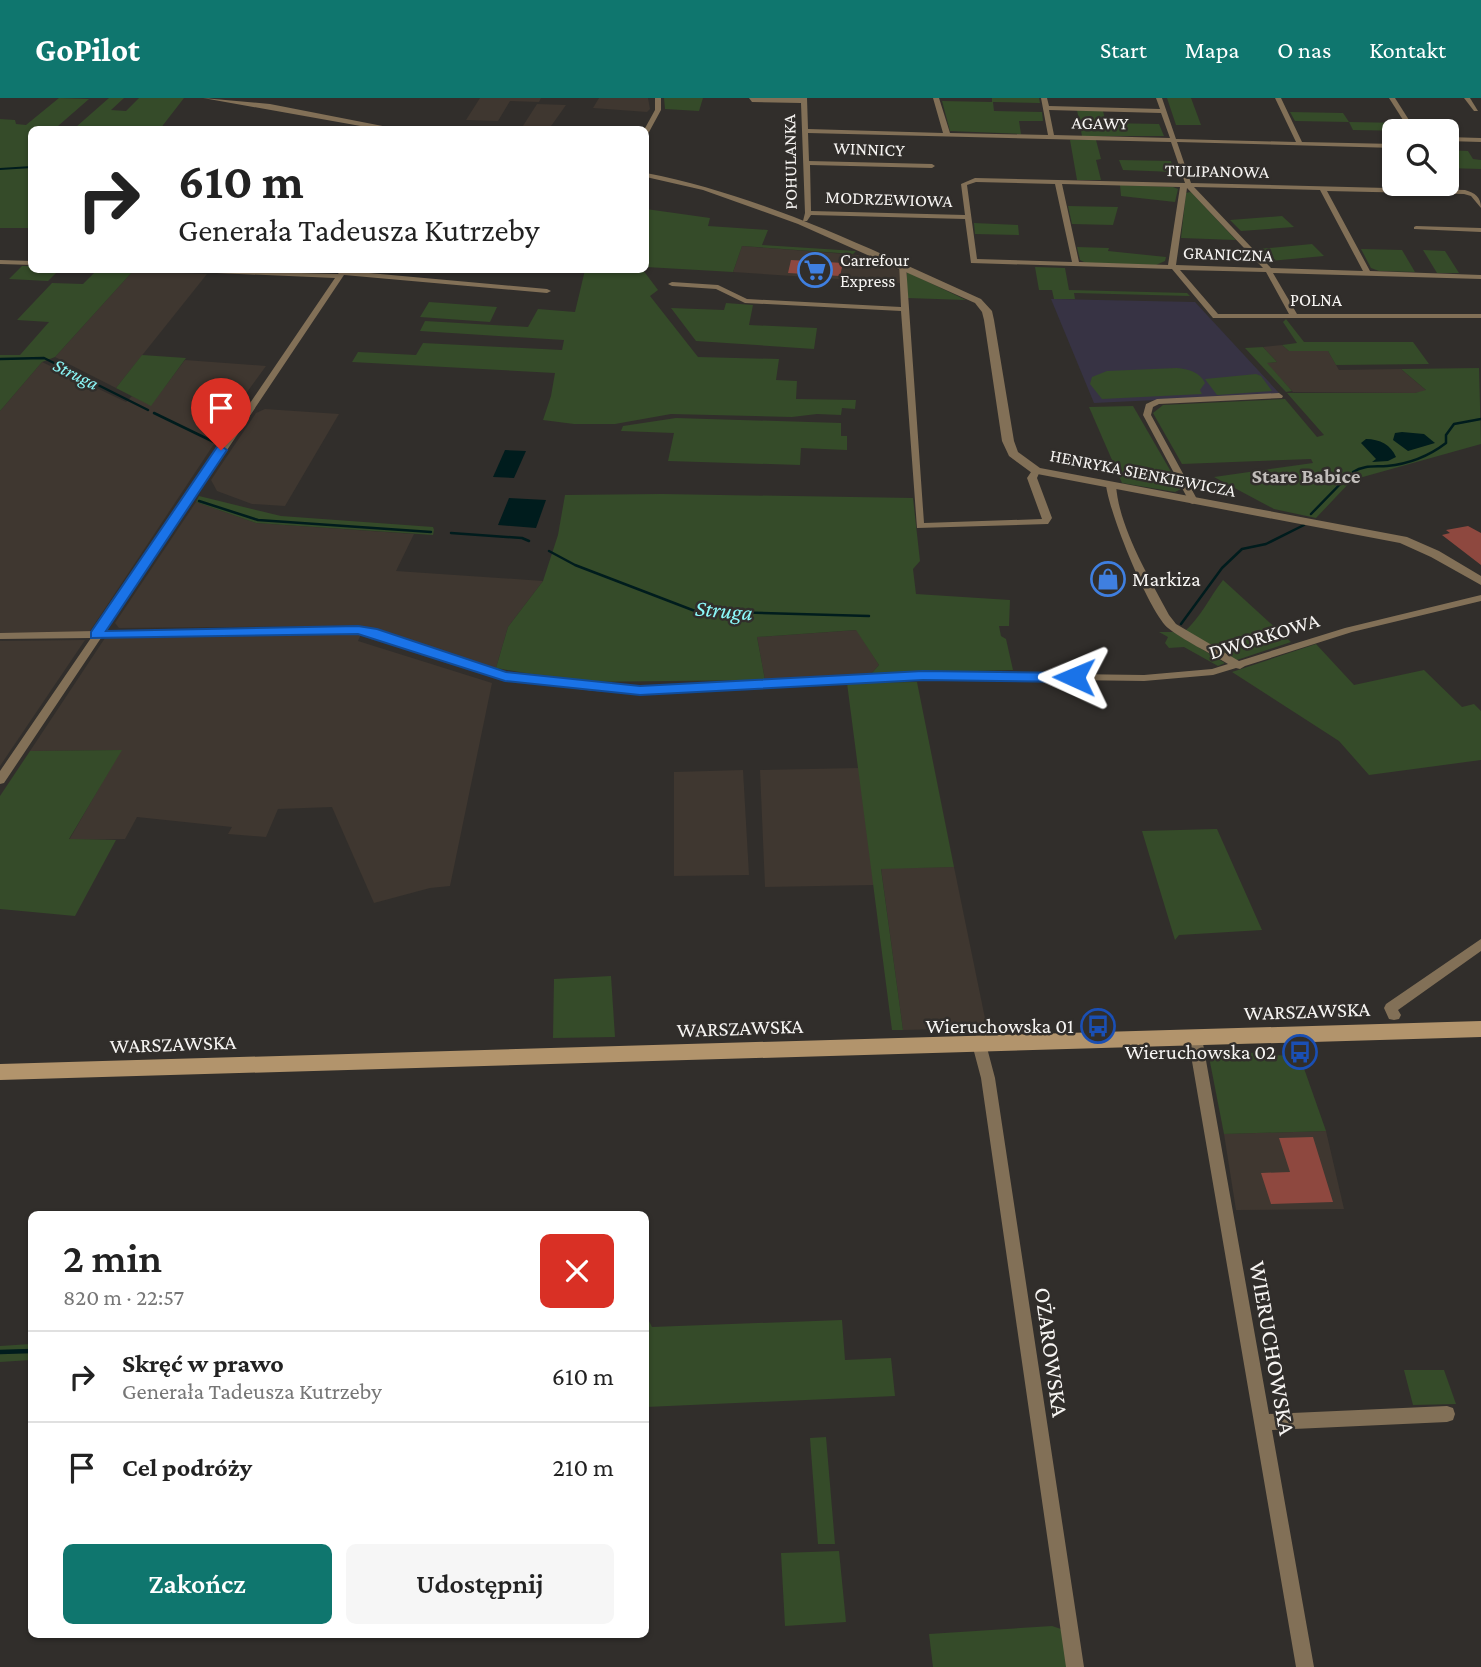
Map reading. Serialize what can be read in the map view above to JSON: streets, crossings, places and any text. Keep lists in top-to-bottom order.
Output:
{
  "streets": {
    "main road": ["WARSZAWSKA"],
    "street": [
      "AGAWY",
      "WINNICY",
      "POHULANKA",
      "TULIPANOWA",
      "MODRZEWIOWA",
      "GRANICZNA",
      "POLNA",
      "HENRYKA SIENKIEWICZA",
      "DWORKOWA",
      "WIERUCHOWSKA",
      "OŻAROWSKA"
    ]
  },
  "crossings": [
    ["AGAWY", "POHULANKA"],
    ["WINNICY", "POHULANKA"],
    ["POHULANKA", "MODRZEWIOWA"],
    ["POHULANKA", "HENRYKA SIENKIEWICZA"],
    ["TULIPANOWA", "MODRZEWIOWA"],
    ["TULIPANOWA", "GRANICZNA"],
    ["MODRZEWIOWA", "GRANICZNA"],
    ["MODRZEWIOWA", "HENRYKA SIENKIEWICZA"],
    ["GRANICZNA", "POLNA"],
    ["WARSZAWSKA", "WIERUCHOWSKA"],
    ["WARSZAWSKA", "OŻAROWSKA"]
  ],
  "districts": ["Stare Babice"],
  "water": ["Struga"],
  "places": {
    "supermarket": ["Carrefour Express"],
    "shop": ["Markiza"],
    "bus stop": ["Wieruchowska 01", "Wieruchowska 02"]
  },
  "page": {
    "header": "GoPilot",
    "nav": [
      "Start",
      "Mapa",
      "O nas",
      "Kontakt"
    ],
    "turn": ["610 m", "Generała Tadeusza Kutrzeby"],
    "heading": ["2 min", "820 m · 22:57"],
    "list": [
      {
        "name": "Skręć w prawo",
        "note": "Generała Tadeusza Kutrzeby",
        "value": "610 m"
      },
      {
        "name": "Cel podróży",
        "value": "210 m"
      }
    ],
    "buttons": ["Zakończ", "Udostępnij"]
  }
}
